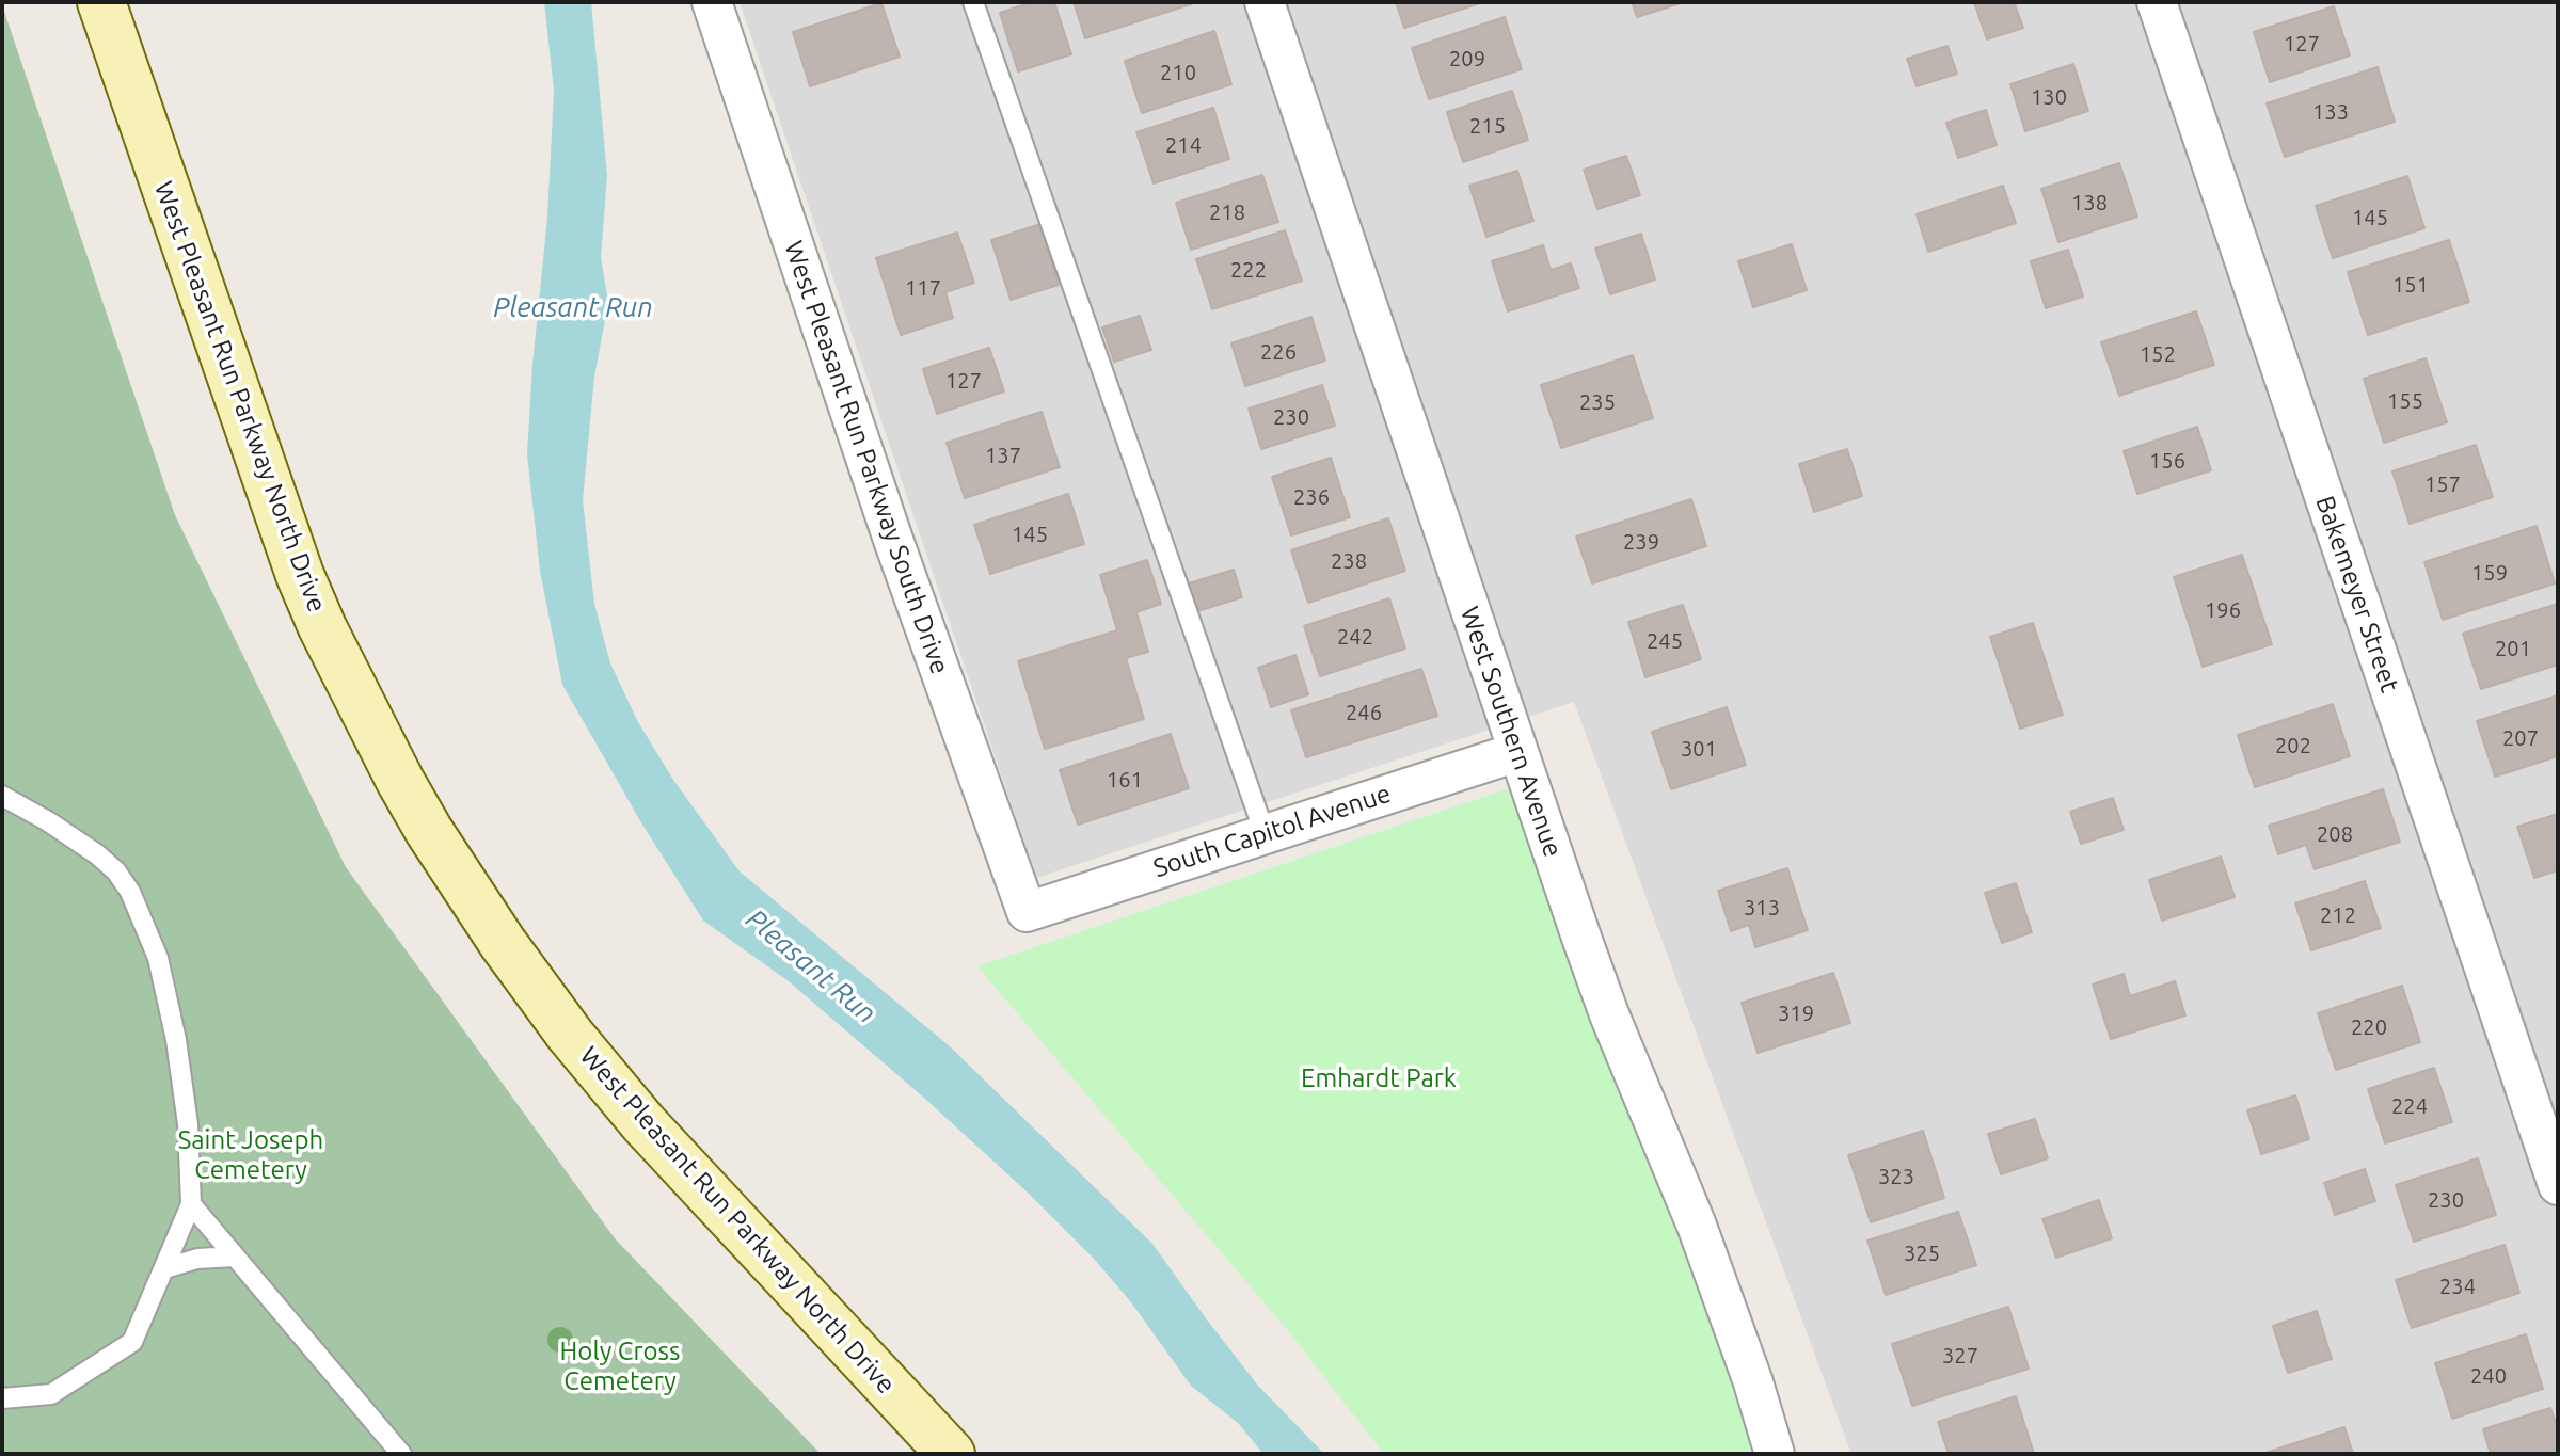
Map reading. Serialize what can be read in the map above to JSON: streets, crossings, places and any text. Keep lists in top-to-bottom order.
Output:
{
  "streets": {
    "street": [
      "West Pleasant Run Parkway North Drive",
      "West Pleasant Run Parkway South Drive",
      "Bakemeyer Street",
      "West Southern Avenue",
      "South Capitol Avenue"
    ]
  },
  "crossings": [
    ["West Pleasant Run Parkway South Drive", "South Capitol Avenue"],
    ["West Southern Avenue", "South Capitol Avenue"]
  ],
  "water": ["Pleasant Run"],
  "parks": ["Emhardt Park", "Saint Joseph Cemetery", "Holy Cross Cemetery"],
  "house_numbers": [
    "127",
    "209",
    "210",
    "130",
    "133",
    "215",
    "214",
    "138",
    "218",
    "145",
    "222",
    "151",
    "117",
    "226",
    "152",
    "127",
    "155",
    "235",
    "230",
    "137",
    "156",
    "157",
    "236",
    "145",
    "239",
    "238",
    "159",
    "196",
    "242",
    "245",
    "201",
    "246",
    "207",
    "202",
    "301",
    "161",
    "208",
    "313",
    "212",
    "319",
    "220",
    "224",
    "323",
    "230",
    "325",
    "234",
    "327",
    "240"
  ]
}
